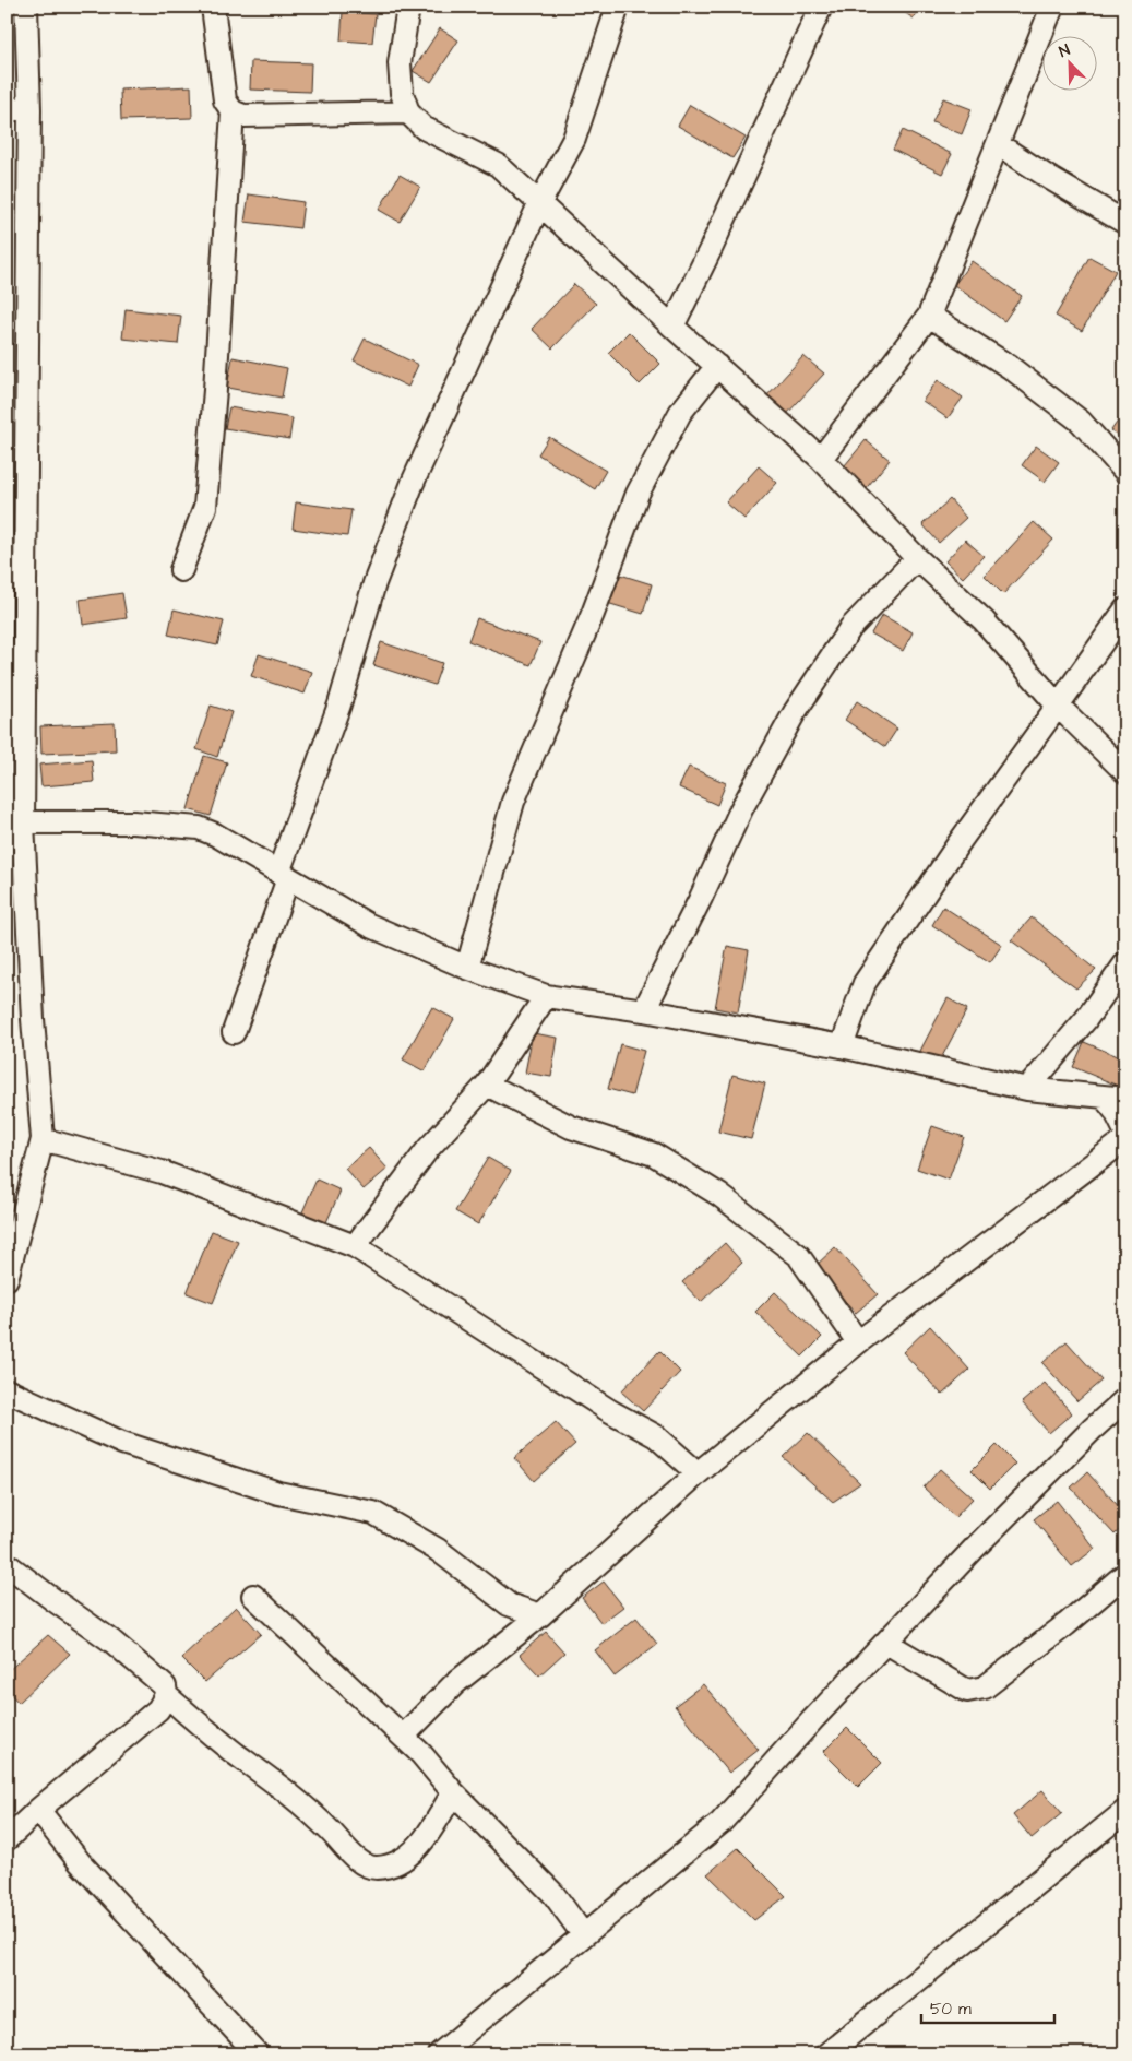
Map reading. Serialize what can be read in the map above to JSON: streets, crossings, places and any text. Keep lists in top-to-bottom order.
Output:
{
  "scale_bar": "50 m",
  "north": "top left"
}
